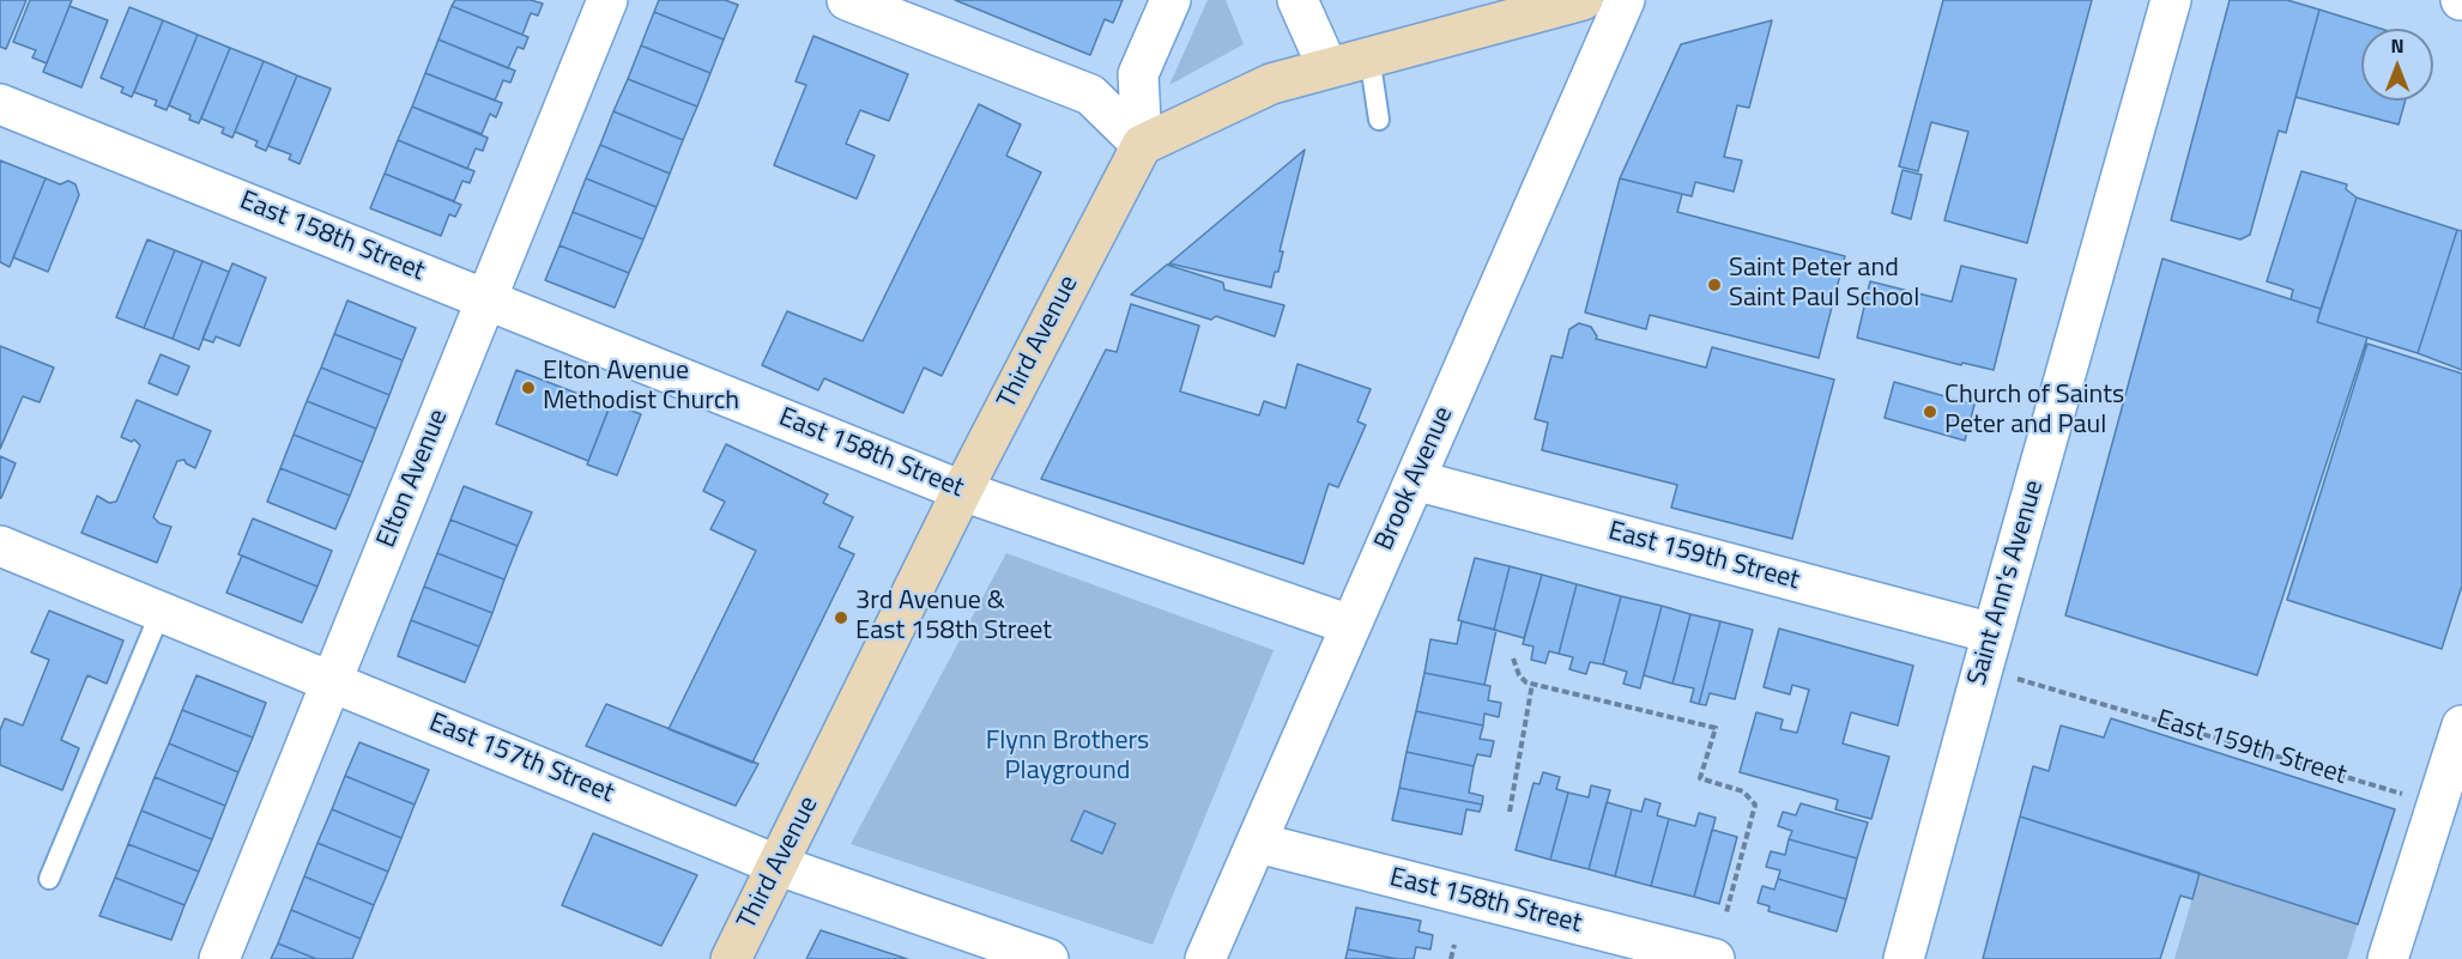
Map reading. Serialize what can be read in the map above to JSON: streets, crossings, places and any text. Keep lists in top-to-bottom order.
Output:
{
  "streets": {
    "main road": ["Third Avenue"],
    "street": [
      "East 158th Street",
      "Elton Avenue",
      "Brook Avenue",
      "East 159th Street",
      "Saint Ann's Avenue",
      "East 157th Street"
    ]
  },
  "crossings": [
    ["East 158th Street", "Third Avenue"],
    ["East 158th Street", "Elton Avenue"],
    ["East 158th Street", "Brook Avenue"],
    ["Third Avenue", "East 157th Street"],
    ["Elton Avenue", "East 157th Street"],
    ["Brook Avenue", "East 159th Street"],
    ["East 159th Street", "Saint Ann's Avenue"]
  ],
  "parks": ["Flynn Brothers Playground"],
  "places": [
    "Saint Peter and Saint Paul School",
    "Elton Avenue Methodist Church",
    "Church of Saints Peter and Paul",
    "3rd Avenue & East 158th Street"
  ],
  "north": "top"
}
